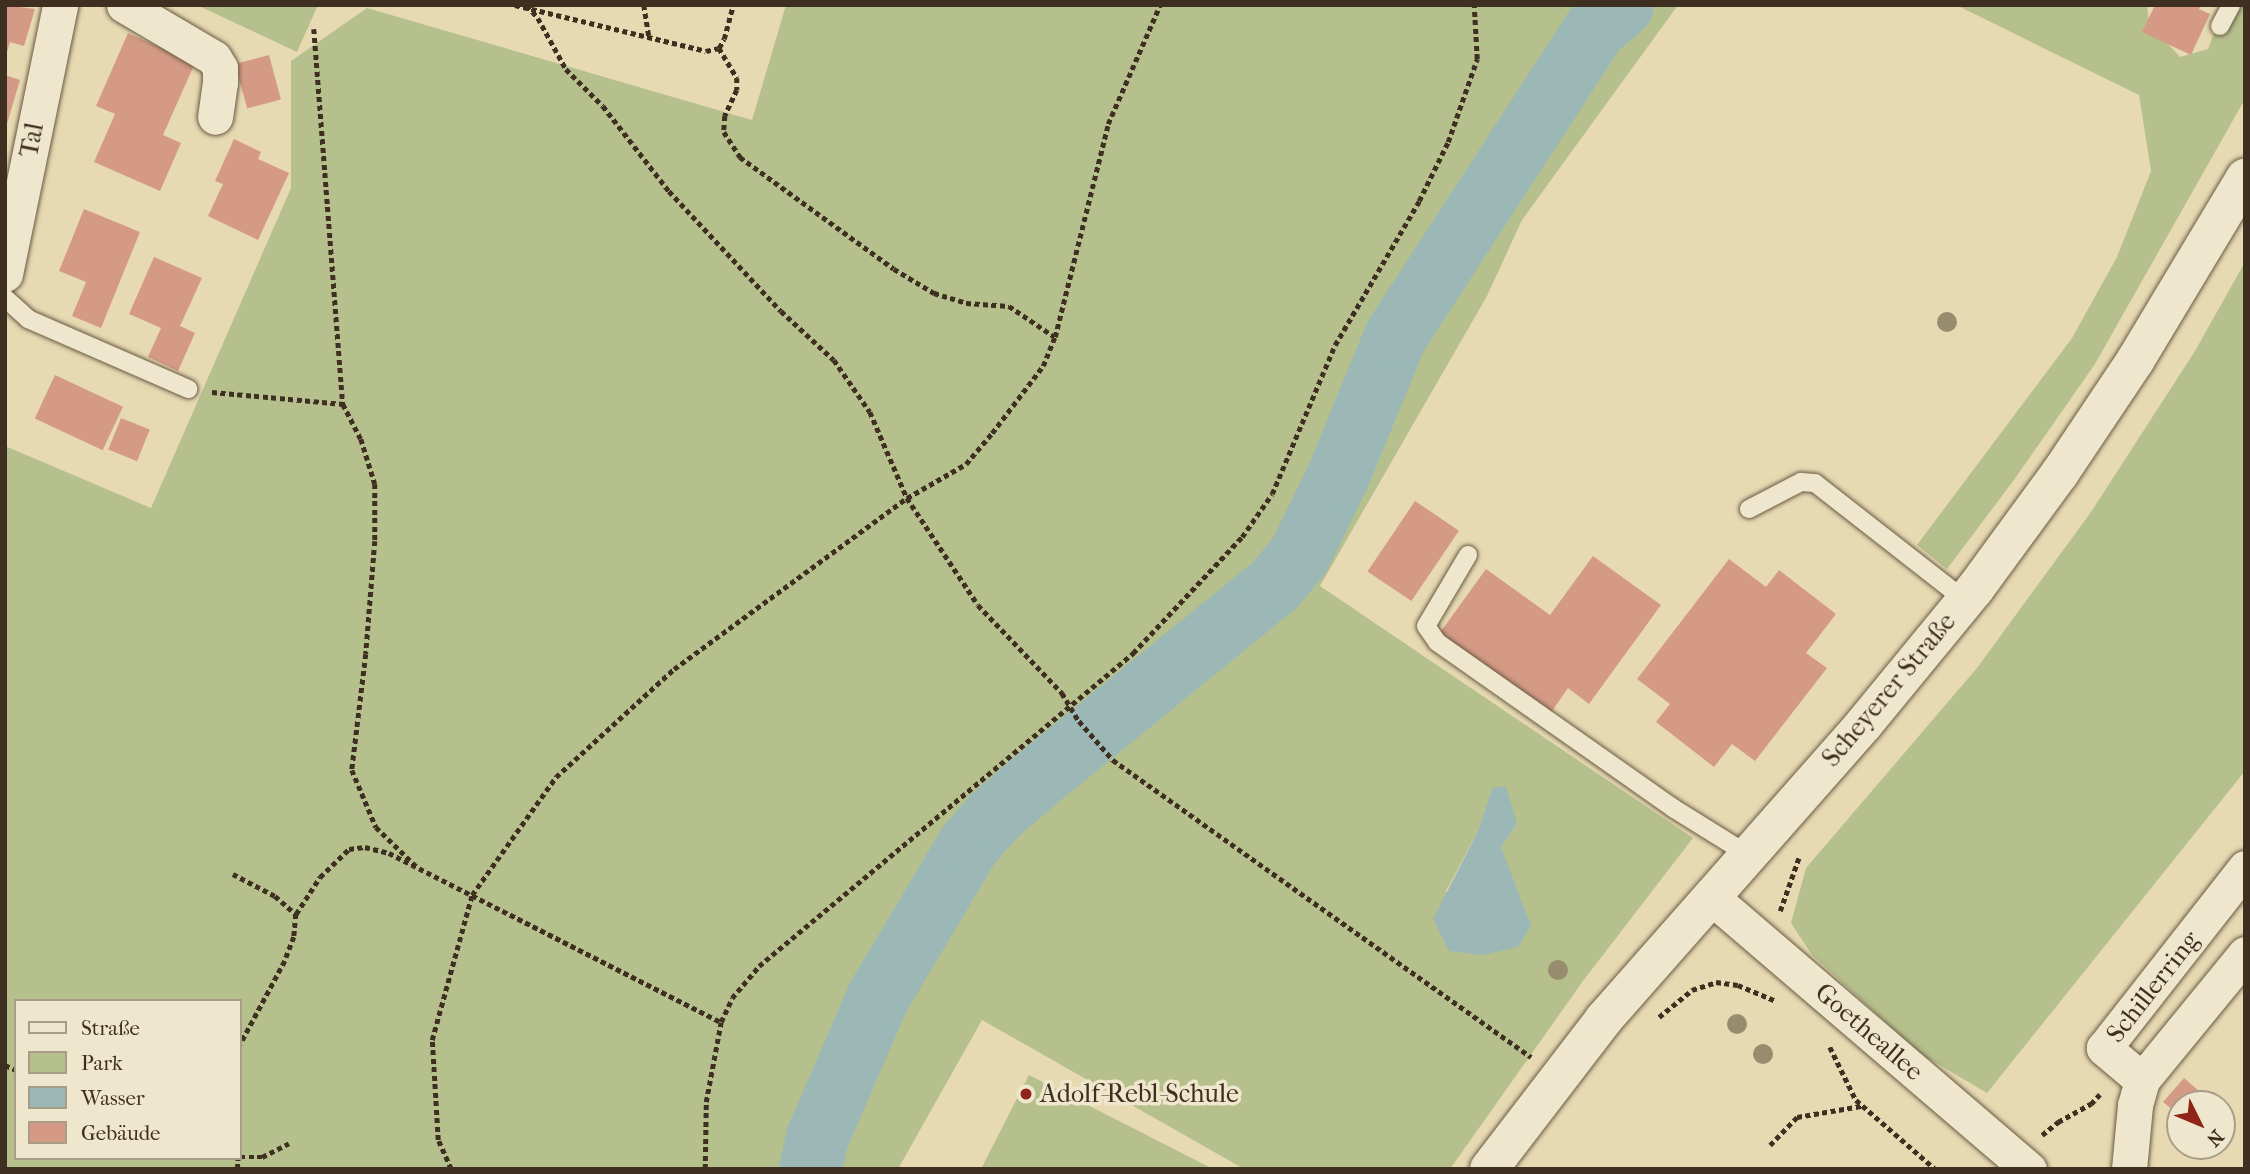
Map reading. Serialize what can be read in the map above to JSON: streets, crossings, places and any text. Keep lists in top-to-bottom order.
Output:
{
  "streets": {
    "street": [
      "Tal",
      "Scheyerer Straße",
      "Schillerring",
      "Goetheallee"
    ]
  },
  "crossings": [
    ["Scheyerer Straße", "Goetheallee"]
  ],
  "places": ["Adolf-Rebl-Schule"],
  "legend": [
    "Straße",
    "Park",
    "Wasser",
    "Gebäude"
  ],
  "north": "bottom right"
}
